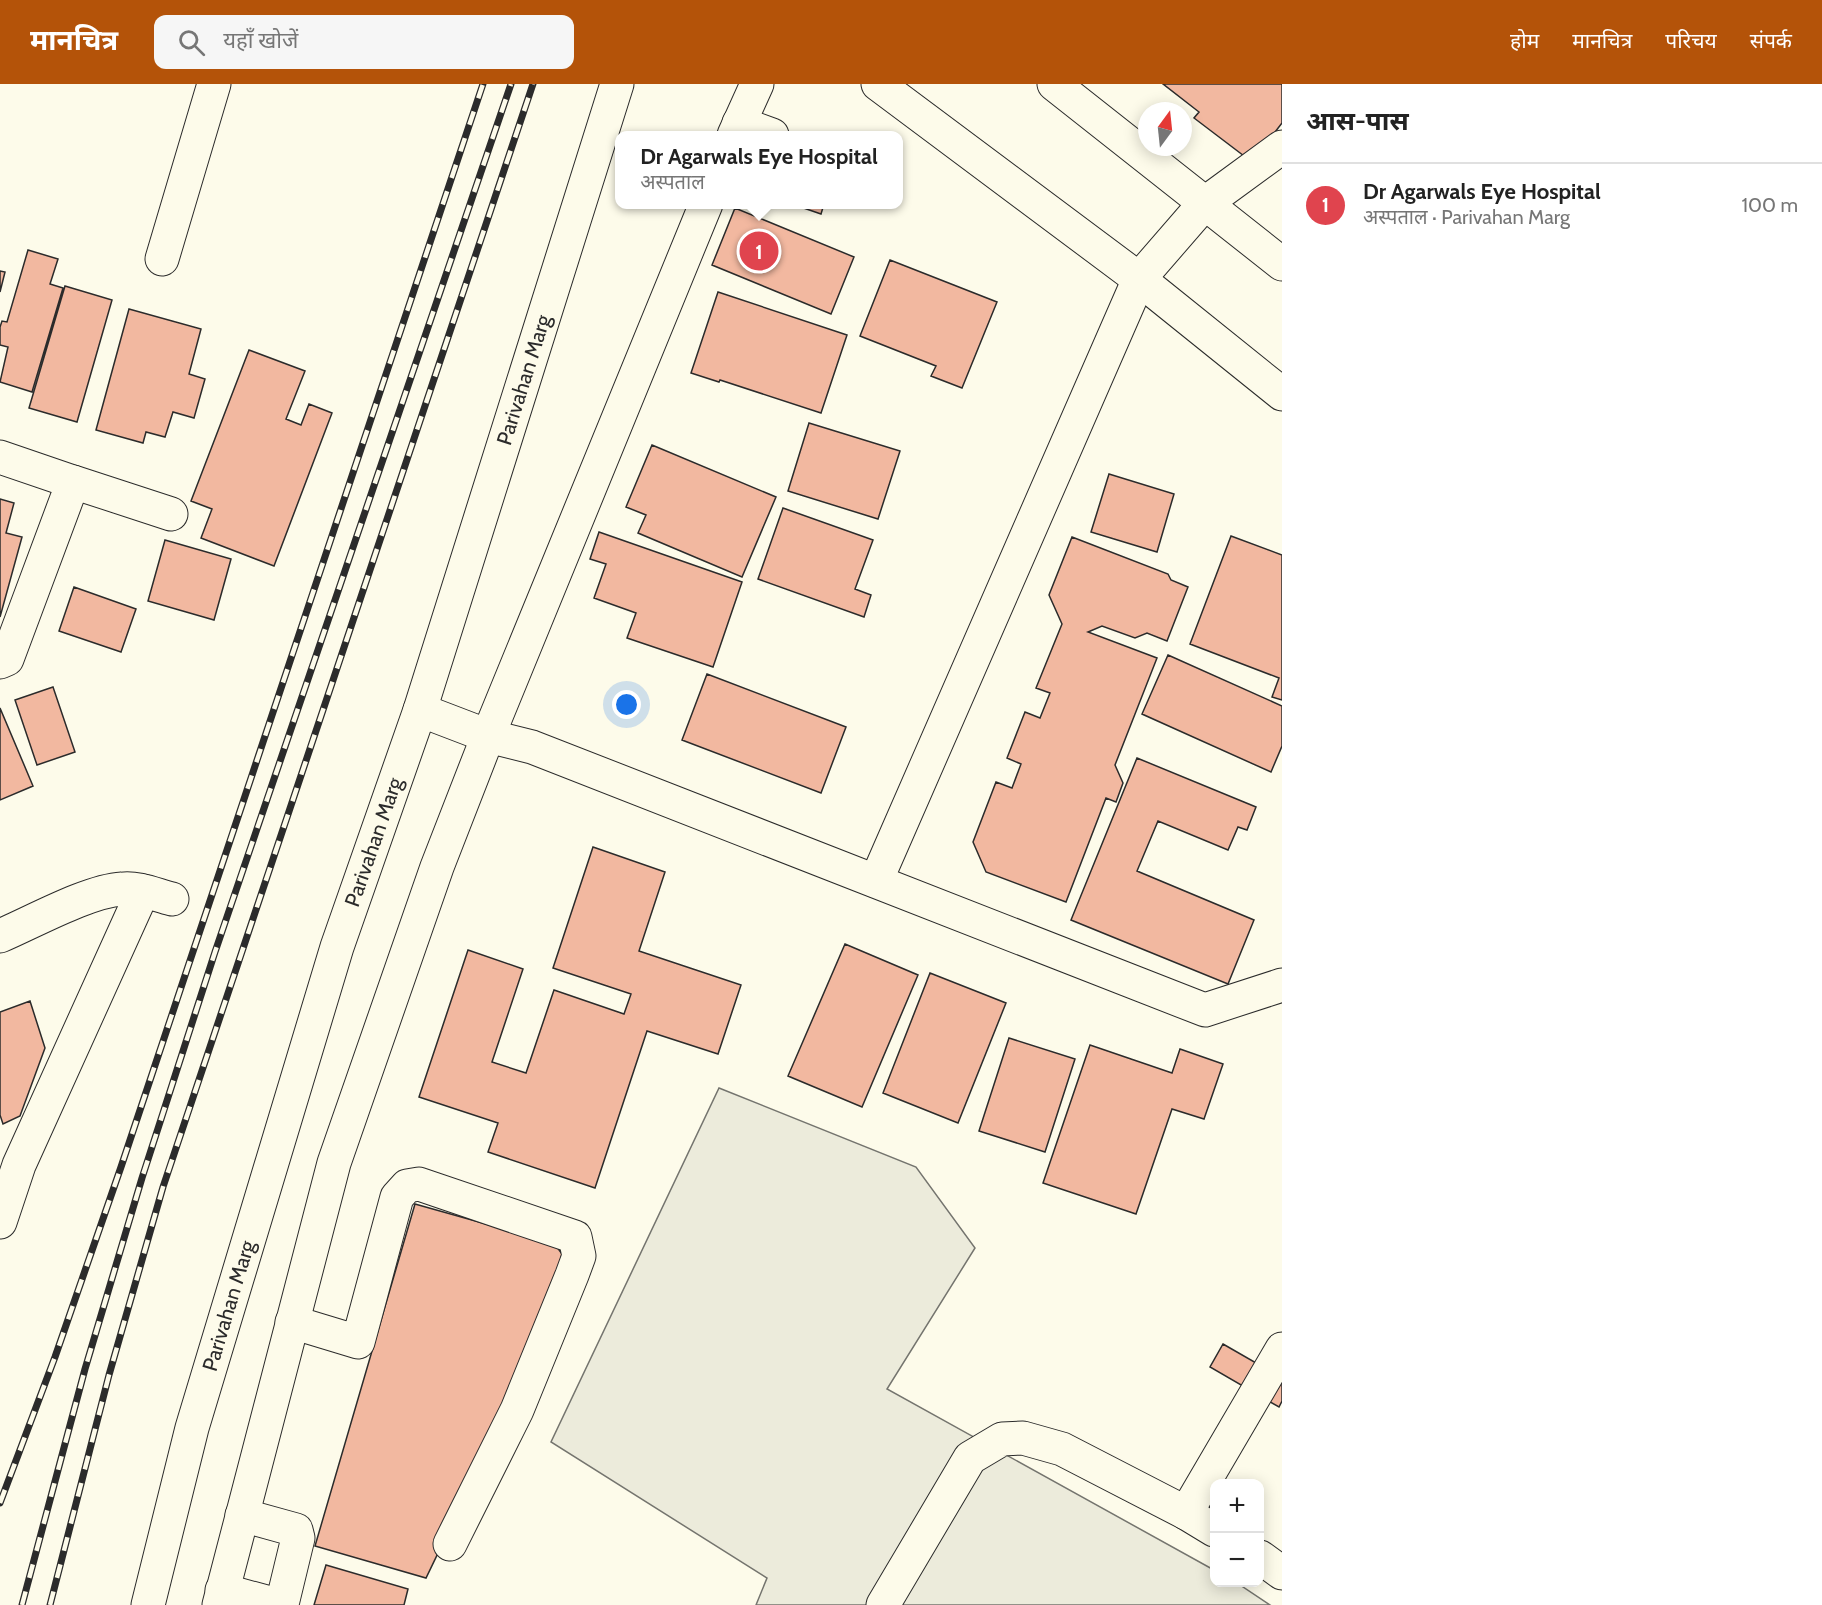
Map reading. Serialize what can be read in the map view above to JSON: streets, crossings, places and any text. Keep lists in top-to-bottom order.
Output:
{
  "streets": {
    "street": ["Parivahan Marg"]
  },
  "north": "top",
  "page": {
    "header": "मानचित्र",
    "search": "यहाँ खोजें",
    "nav": [
      "होम",
      "मानचित्र",
      "परिचय",
      "संपर्क"
    ],
    "heading": "आस-पास",
    "popup": ["Dr Agarwals Eye Hospital", "अस्पताल"],
    "list": [
      {
        "mark": "1",
        "name": "Dr Agarwals Eye Hospital",
        "note": "अस्पताल · Parivahan Marg",
        "value": "100 m"
      }
    ],
    "pins": "1",
    "map_buttons": ["+", "−"]
  }
}
